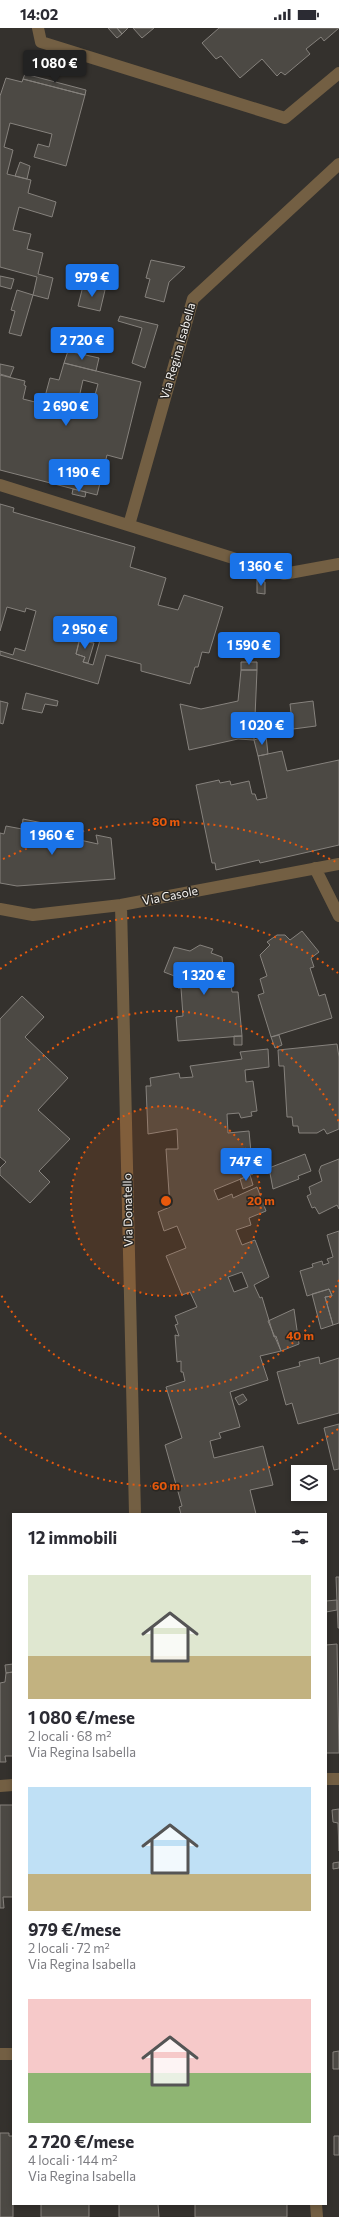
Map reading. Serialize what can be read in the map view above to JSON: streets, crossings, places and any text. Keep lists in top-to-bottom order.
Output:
{
  "streets": {
    "street": ["Via Regina Isabella", "Via Casole", "Via Donatello"]
  },
  "crossings": [
    ["Via Casole", "Via Donatello"]
  ],
  "page": {
    "status": "14:02",
    "price": [
      "1 080 €",
      "979 €",
      "2 720 €",
      "2 690 €",
      "1 190 €",
      "1 360 €",
      "2 950 €",
      "1 590 €",
      "1 020 €",
      "1 960 €",
      "1 320 €",
      "747 €"
    ],
    "heading": "12 immobili",
    "list": [
      {
        "name": "1 080 €/mese",
        "note": "2 locali · 68 m² · Via Regina Isabella"
      },
      {
        "name": "979 €/mese",
        "note": "2 locali · 72 m² · Via Regina Isabella"
      },
      {
        "name": "2 720 €/mese",
        "note": "4 locali · 144 m² · Via Regina Isabella"
      }
    ]
  },
  "rings": [
    "80 m",
    "20 m",
    "40 m",
    "60 m"
  ]
}
